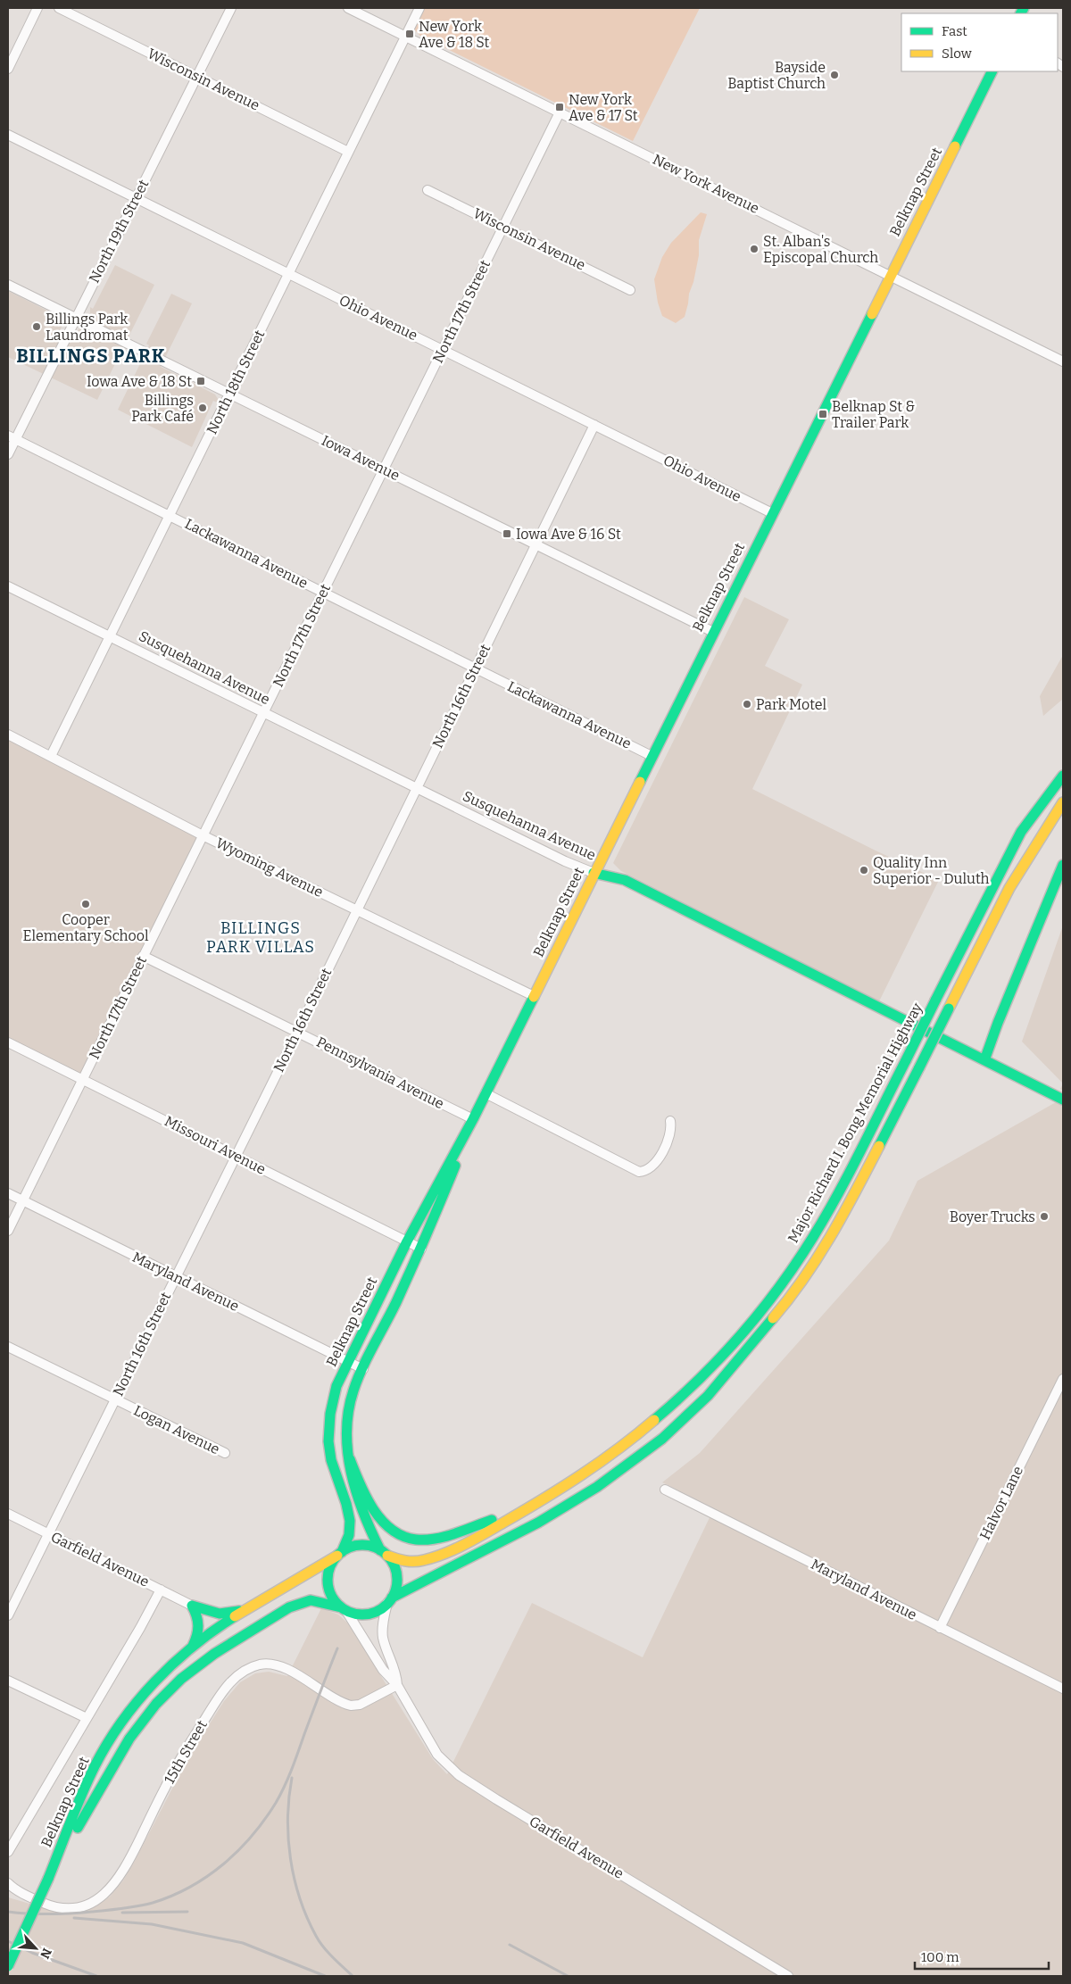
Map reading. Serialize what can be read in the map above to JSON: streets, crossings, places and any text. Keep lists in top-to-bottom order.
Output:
{
  "streets": {
    "main road": ["Belknap Street", "Susquehanna Avenue", "Major Richard I. Bong Memorial Highway"],
    "street": [
      "Wisconsin Avenue",
      "New York Avenue",
      "North 19th Street",
      "North 17th Street",
      "Ohio Avenue",
      "North 18th Street",
      "Iowa Avenue",
      "Lackawanna Avenue",
      "North 16th Street",
      "Wyoming Avenue",
      "Pennsylvania Avenue",
      "Missouri Avenue",
      "Maryland Avenue",
      "Logan Avenue",
      "Halvor Lane",
      "Garfield Avenue",
      "15th Street"
    ]
  },
  "crossings": [
    ["Wisconsin Avenue", "North 19th Street"],
    ["Wisconsin Avenue", "North 17th Street"],
    ["Wisconsin Avenue", "North 18th Street"],
    ["New York Avenue", "Belknap Street"],
    ["New York Avenue", "North 17th Street"],
    ["New York Avenue", "North 18th Street"],
    ["Belknap Street", "Ohio Avenue"],
    ["Belknap Street", "Iowa Avenue"],
    ["Belknap Street", "Lackawanna Avenue"],
    ["Belknap Street", "Susquehanna Avenue"],
    ["Belknap Street", "Wyoming Avenue"],
    ["Belknap Street", "Pennsylvania Avenue"],
    ["Belknap Street", "Major Richard I. Bong Memorial Highway"],
    ["Belknap Street", "Missouri Avenue"],
    ["Belknap Street", "Maryland Avenue"],
    ["Belknap Street", "Garfield Avenue"],
    ["North 19th Street", "Ohio Avenue"],
    ["North 19th Street", "Iowa Avenue"],
    ["North 19th Street", "Lackawanna Avenue"],
    ["North 17th Street", "Ohio Avenue"],
    ["North 17th Street", "Iowa Avenue"],
    ["North 17th Street", "Lackawanna Avenue"],
    ["North 17th Street", "Susquehanna Avenue"],
    ["North 17th Street", "Wyoming Avenue"],
    ["North 17th Street", "Pennsylvania Avenue"],
    ["North 17th Street", "Missouri Avenue"],
    ["North 17th Street", "Maryland Avenue"],
    ["Ohio Avenue", "North 18th Street"],
    ["Ohio Avenue", "North 16th Street"],
    ["North 18th Street", "Iowa Avenue"],
    ["North 18th Street", "Lackawanna Avenue"],
    ["North 18th Street", "Susquehanna Avenue"],
    ["North 18th Street", "Wyoming Avenue"],
    ["Iowa Avenue", "North 16th Street"],
    ["Lackawanna Avenue", "North 16th Street"],
    ["Susquehanna Avenue", "North 16th Street"],
    ["North 16th Street", "Wyoming Avenue"],
    ["North 16th Street", "Pennsylvania Avenue"],
    ["North 16th Street", "Missouri Avenue"],
    ["North 16th Street", "Maryland Avenue"],
    ["North 16th Street", "Logan Avenue"],
    ["North 16th Street", "Garfield Avenue"],
    ["Major Richard I. Bong Memorial Highway", "Garfield Avenue"],
    ["Maryland Avenue", "Halvor Lane"],
    ["Garfield Avenue", "15th Street"]
  ],
  "districts": ["BILLINGS PARK", "BILLINGS PARK VILLAS"],
  "places": {
    "transit": [
      "New York Ave & 18 St",
      "New York Ave & 17 St",
      "Iowa Ave & 18 St",
      "Belknap St & Trailer Park",
      "Iowa Ave & 16 St"
    ],
    "other": [
      "Bayside Baptist Church",
      "St. Alban's Episcopal Church",
      "Billings Park Laundromat",
      "Billings Park Café",
      "Park Motel",
      "Quality Inn Superior - Duluth",
      "Cooper Elementary School",
      "Boyer Trucks"
    ]
  },
  "legend": ["Fast", "Slow"],
  "scale_bar": "100 m",
  "north": "bottom right"
}
